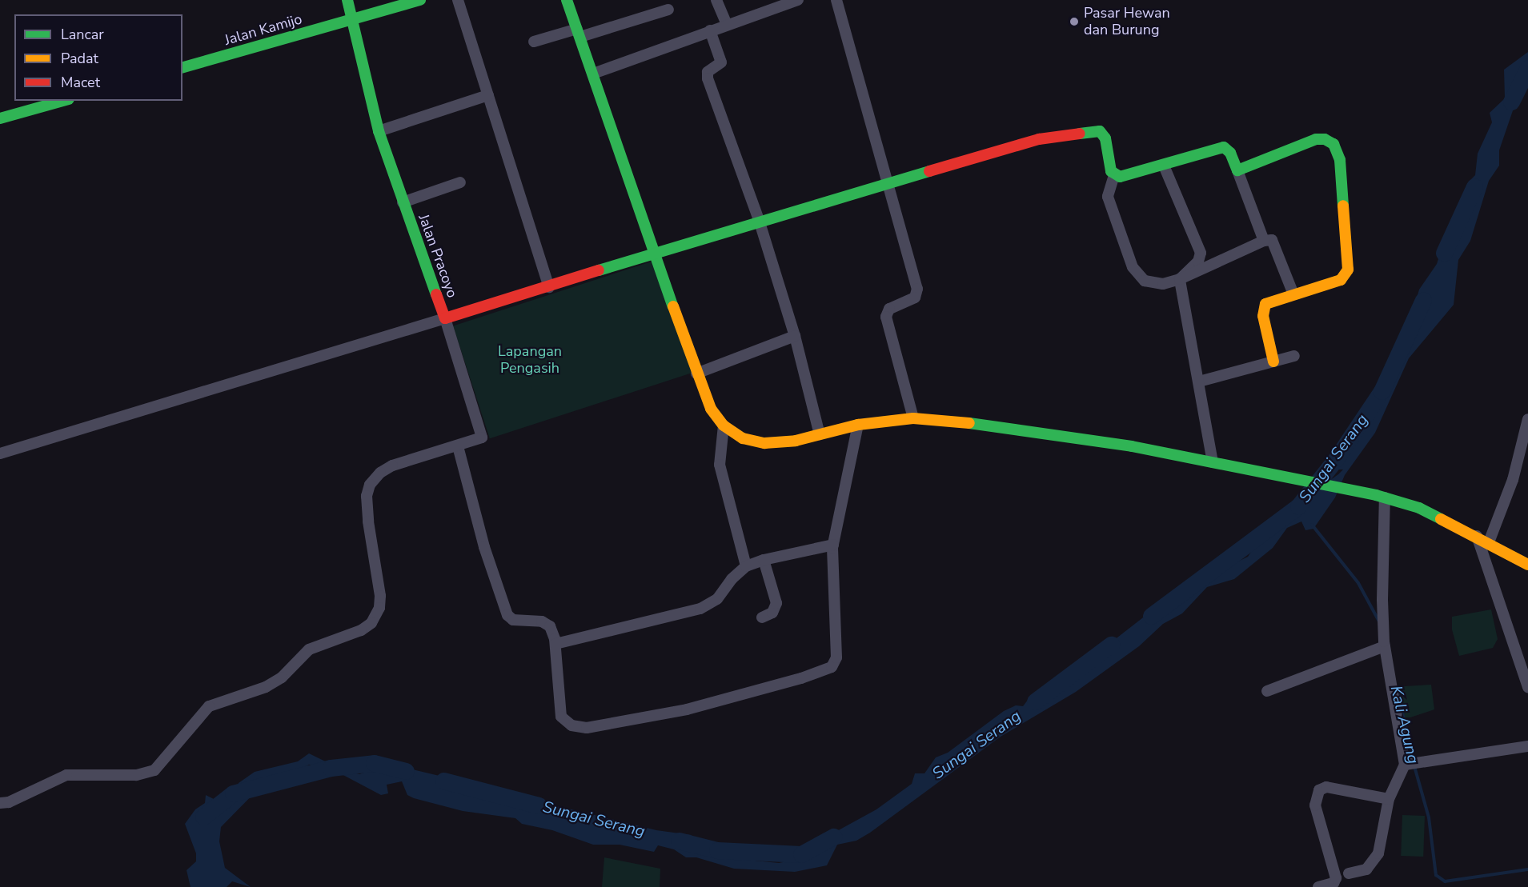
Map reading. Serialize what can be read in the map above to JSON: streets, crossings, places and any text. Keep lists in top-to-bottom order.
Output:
{
  "streets": {
    "main road": ["Jalan Kamijo", "Jalan Pracoyo"]
  },
  "crossings": [
    ["Jalan Kamijo", "Jalan Pracoyo"]
  ],
  "water": ["Sungai Serang", "Kali Agung"],
  "parks": ["Lapangan Pengasih"],
  "places": ["Pasar Hewan dan Burung"],
  "legend": ["Lancar", "Padat", "Macet"]
}
